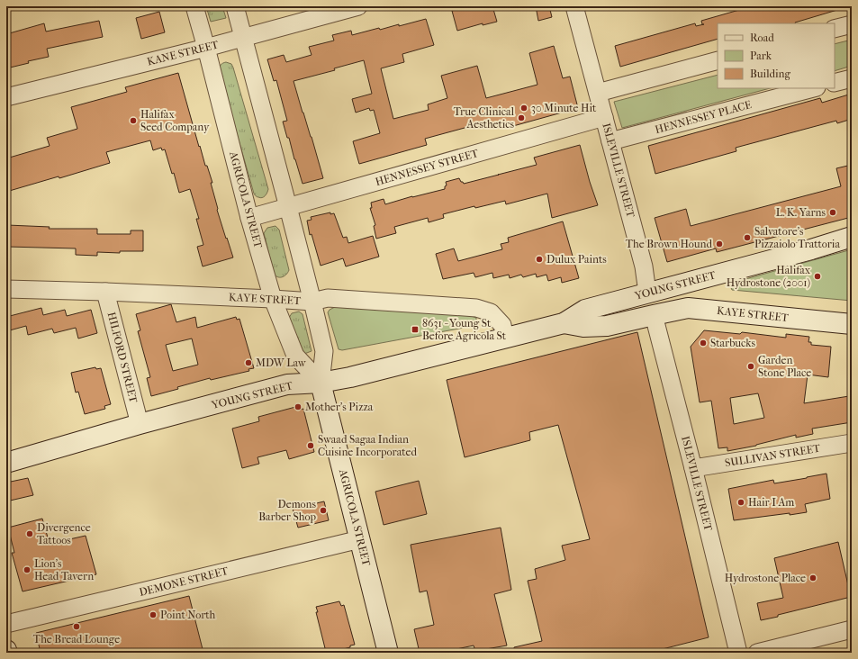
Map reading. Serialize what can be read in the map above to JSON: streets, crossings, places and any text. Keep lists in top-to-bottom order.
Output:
{
  "streets": {
    "main road": ["AGRICOLA STREET", "YOUNG STREET", "KAYE STREET"],
    "street": [
      "KANE STREET",
      "HENNESSEY PLACE",
      "HENNESSEY STREET",
      "ISLEVILLE STREET",
      "HILFORD STREET",
      "SULLIVAN STREET",
      "DEMONE STREET"
    ]
  },
  "crossings": [
    ["KANE STREET", "AGRICOLA STREET"],
    ["HENNESSEY PLACE", "ISLEVILLE STREET"],
    ["HENNESSEY STREET", "ISLEVILLE STREET"],
    ["HENNESSEY STREET", "AGRICOLA STREET"],
    ["ISLEVILLE STREET", "YOUNG STREET"],
    ["ISLEVILLE STREET", "KAYE STREET"],
    ["ISLEVILLE STREET", "SULLIVAN STREET"],
    ["AGRICOLA STREET", "YOUNG STREET"],
    ["AGRICOLA STREET", "KAYE STREET"],
    ["AGRICOLA STREET", "DEMONE STREET"],
    ["YOUNG STREET", "KAYE STREET"],
    ["YOUNG STREET", "HILFORD STREET"],
    ["KAYE STREET", "HILFORD STREET"]
  ],
  "places": {
    "other": [
      "30 Minute Hit",
      "True Clinical Aesthetics",
      "Halifax Seed Company",
      "L. K. Yarns",
      "Salvatore's Pizzaiolo Trattoria",
      "The Brown Hound",
      "Dulux Paints",
      "Halifax Hydrostone (2001)",
      "Starbucks",
      "MDW Law",
      "Garden Stone Place",
      "Mother's Pizza",
      "Swaad Sagaa Indian Cuisine Incorporated",
      "Hair I Am",
      "Demons Barber Shop",
      "Divergence Tattoos",
      "Lion's Head Tavern",
      "Hydrostone Place",
      "Point North",
      "The Bread Lounge"
    ],
    "transit": ["8631 - Young St Before Agricola St"]
  },
  "legend": ["Road", "Park", "Building"]
}
